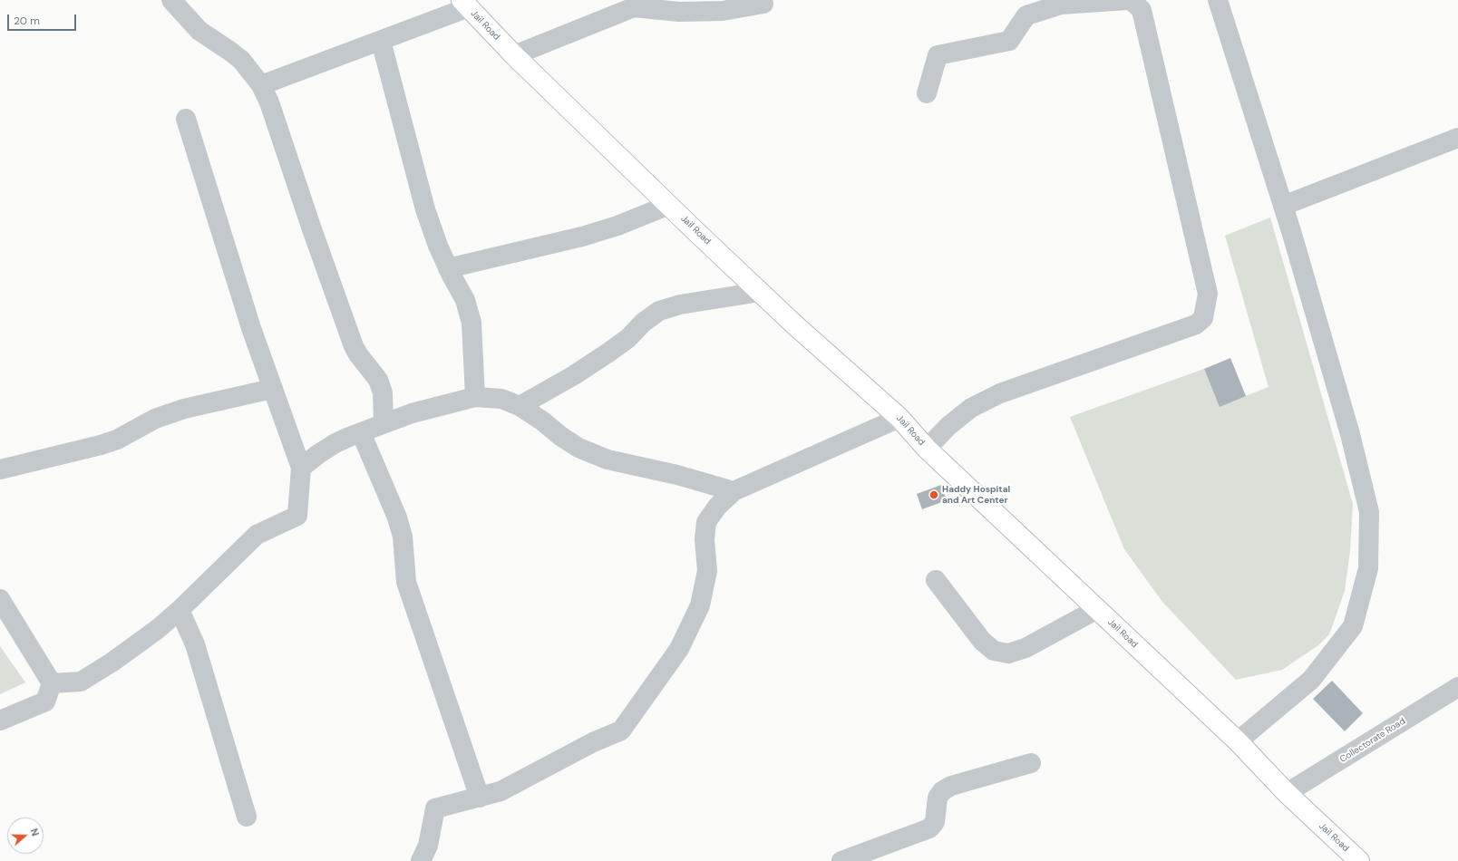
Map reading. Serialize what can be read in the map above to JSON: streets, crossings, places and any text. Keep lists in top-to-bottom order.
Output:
{
  "streets": {
    "main road": ["Jail Road"],
    "street": ["Collectorate Road"]
  },
  "crossings": [
    ["Jail Road", "Collectorate Road"]
  ],
  "places": ["Haddy Hospital and Art Center"],
  "scale_bar": "20 m",
  "north": "right"
}
